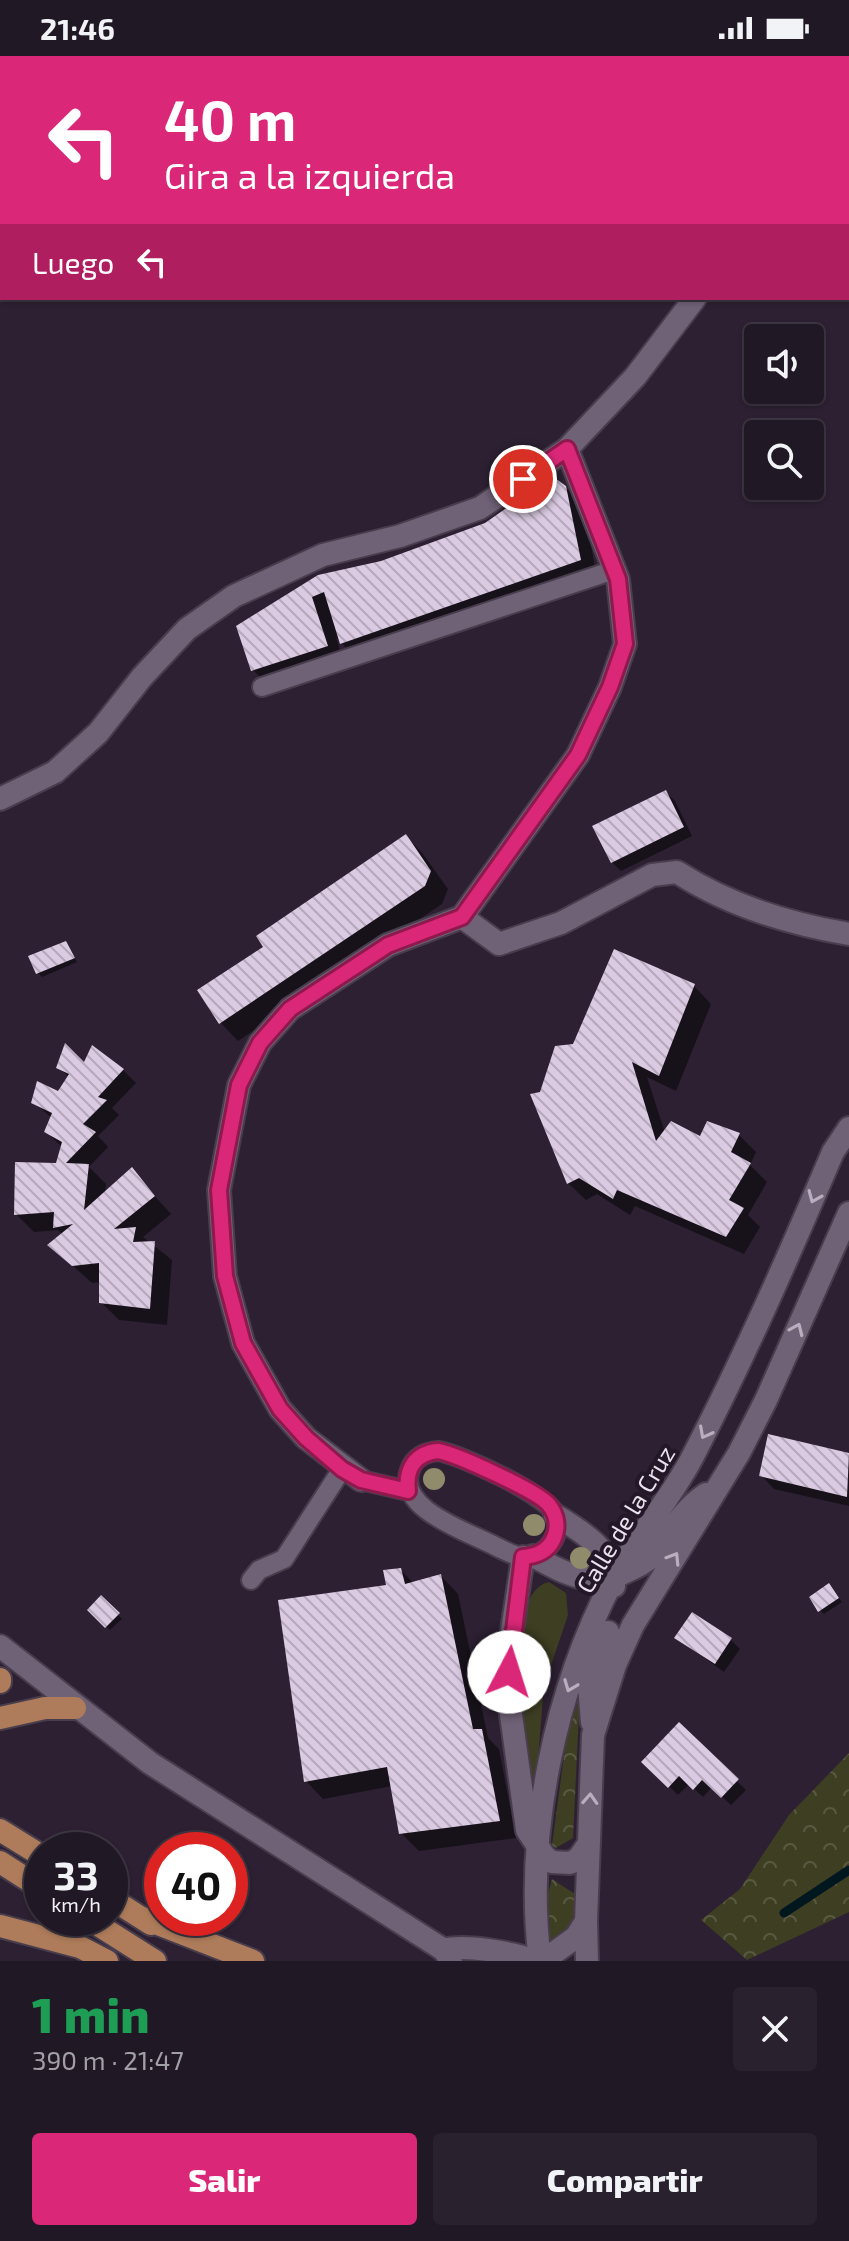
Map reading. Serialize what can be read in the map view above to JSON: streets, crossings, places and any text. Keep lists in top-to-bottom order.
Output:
{
  "streets": {
    "street": ["Calle de la Cruz"]
  },
  "page": {
    "status": "21:46",
    "turn": ["40 m", "Gira a la izquierda"],
    "then": "Luego",
    "speed": "33 km/h",
    "limit": "40",
    "heading": ["1 min", "390 m · 21:47"],
    "buttons": ["Salir", "Compartir"]
  }
}
